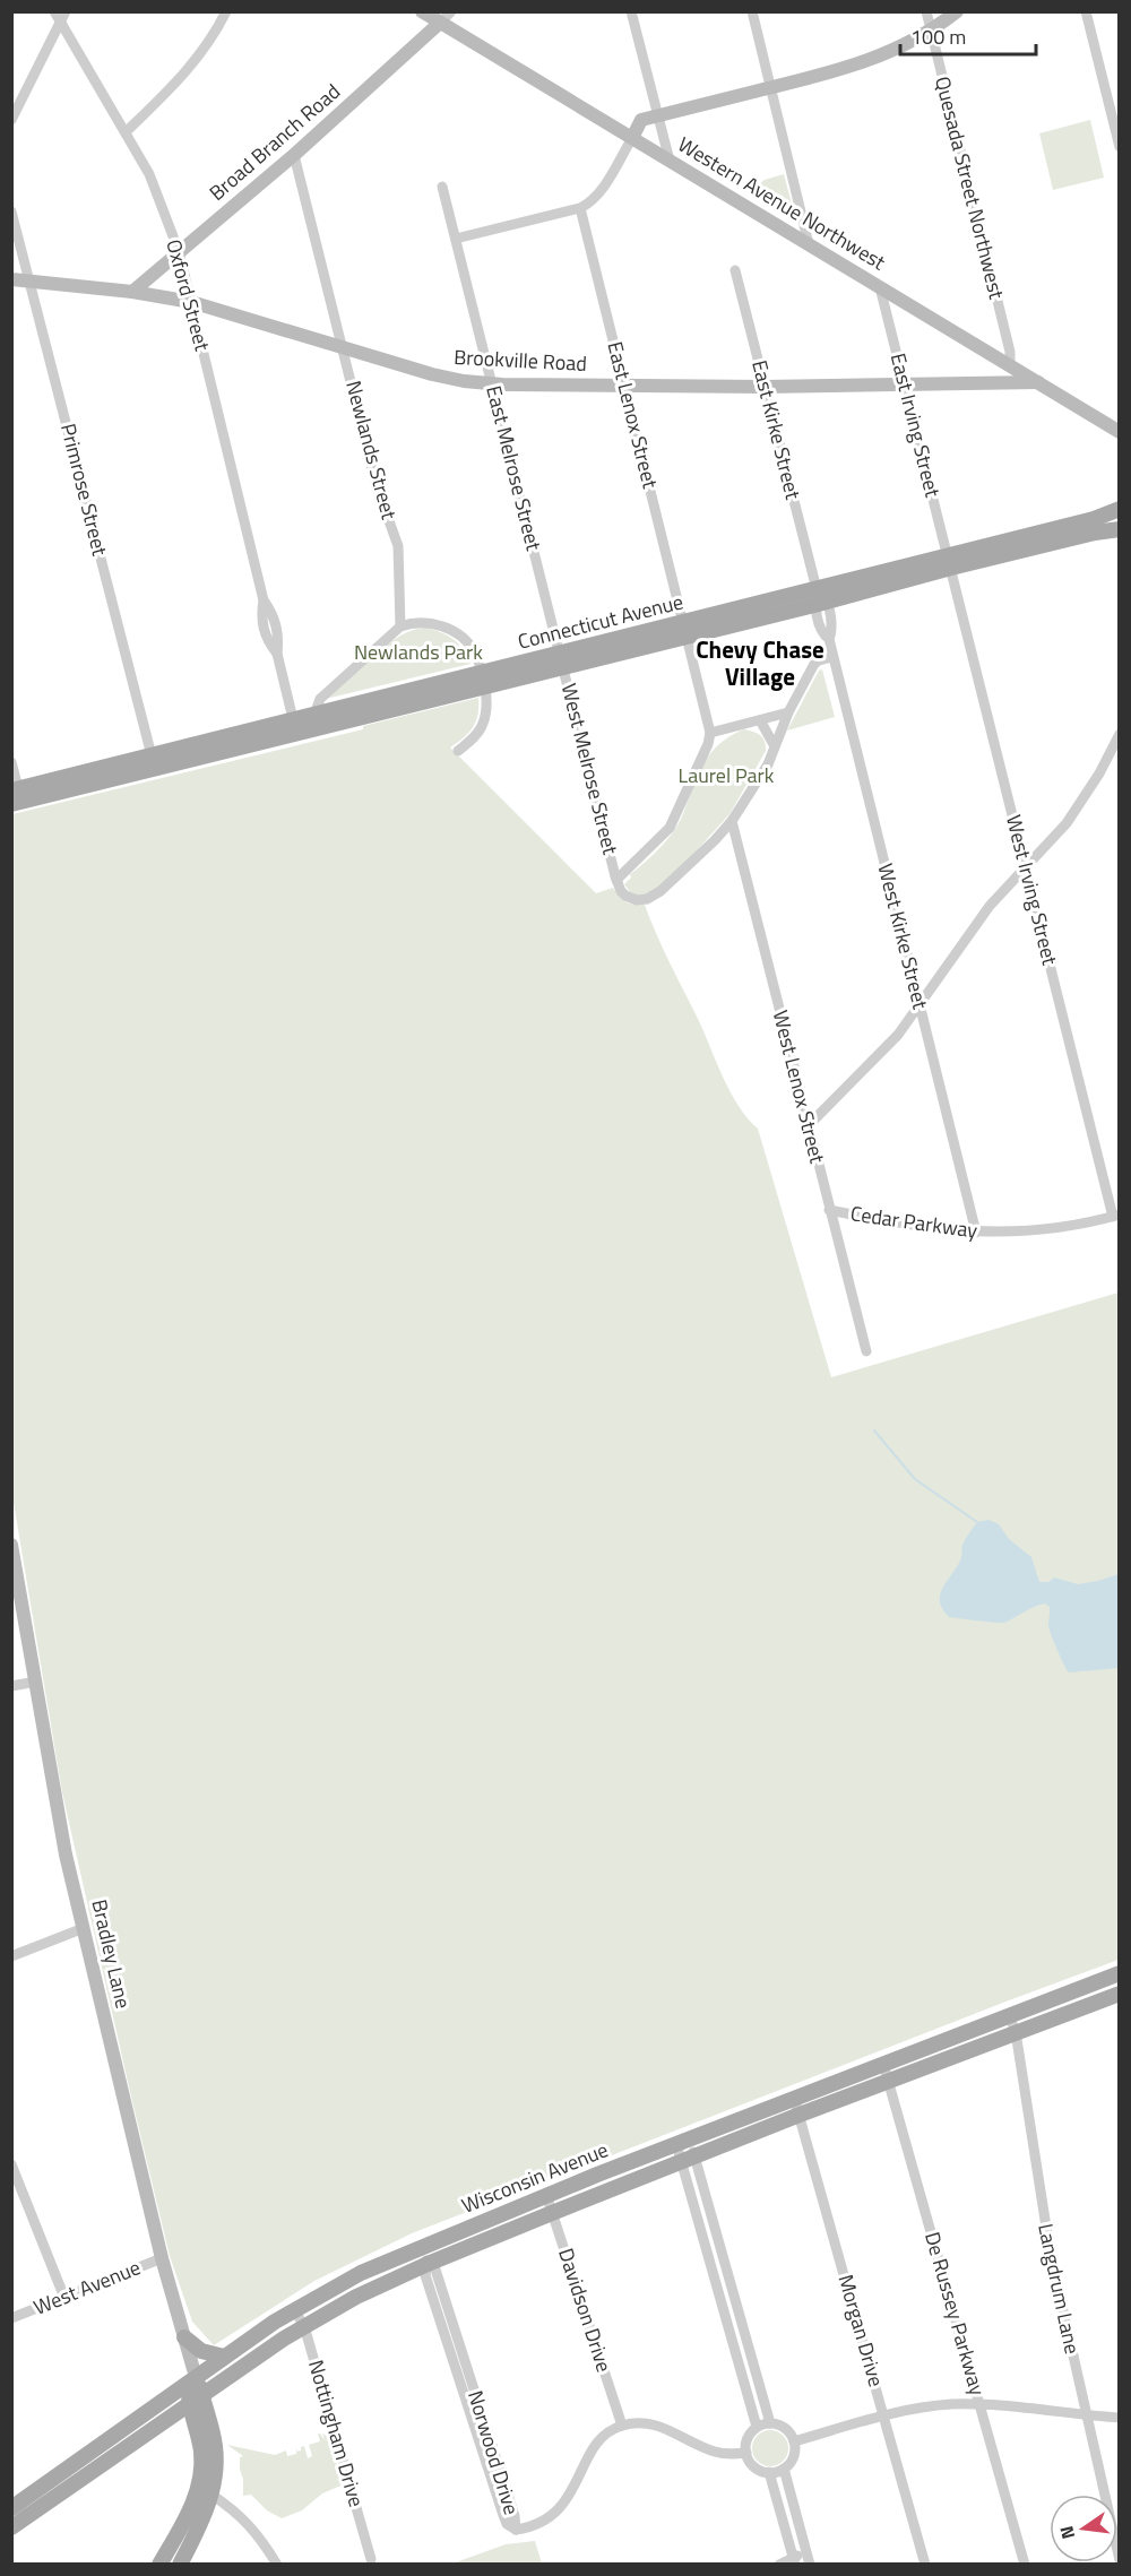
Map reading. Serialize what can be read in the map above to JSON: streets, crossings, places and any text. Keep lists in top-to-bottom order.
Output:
{
  "streets": {
    "main road": [
      "Broad Branch Road",
      "Western Avenue Northwest",
      "Brookville Road",
      "Connecticut Avenue",
      "Bradley Lane",
      "Wisconsin Avenue"
    ],
    "street": [
      "Quesada Street Northwest",
      "Oxford Street",
      "East Lenox Street",
      "East Irving Street",
      "East Kirke Street",
      "Newlands Street",
      "East Melrose Street",
      "Primrose Street",
      "West Melrose Street",
      "West Irving Street",
      "West Kirke Street",
      "West Lenox Street",
      "Cedar Parkway",
      "West Avenue",
      "Langdrum Lane",
      "Davidson Drive",
      "De Russey Parkway",
      "Morgan Drive",
      "Nottingham Drive",
      "Norwood Drive"
    ]
  },
  "crossings": [
    ["Broad Branch Road", "Western Avenue Northwest"],
    ["Broad Branch Road", "Oxford Street"],
    ["Broad Branch Road", "Brookville Road"],
    ["Broad Branch Road", "Newlands Street"],
    ["Quesada Street Northwest", "Western Avenue Northwest"],
    ["Western Avenue Northwest", "Brookville Road"],
    ["Western Avenue Northwest", "East Irving Street"],
    ["Oxford Street", "Brookville Road"],
    ["Oxford Street", "Connecticut Avenue"],
    ["Brookville Road", "East Lenox Street"],
    ["Brookville Road", "East Irving Street"],
    ["Brookville Road", "East Kirke Street"],
    ["Brookville Road", "Newlands Street"],
    ["Brookville Road", "East Melrose Street"],
    ["Brookville Road", "Primrose Street"],
    ["East Lenox Street", "Connecticut Avenue"],
    ["East Irving Street", "Connecticut Avenue"],
    ["East Irving Street", "West Irving Street"],
    ["East Kirke Street", "Connecticut Avenue"],
    ["East Kirke Street", "West Kirke Street"],
    ["East Melrose Street", "Connecticut Avenue"],
    ["East Melrose Street", "West Melrose Street"],
    ["Primrose Street", "Connecticut Avenue"],
    ["Connecticut Avenue", "West Melrose Street"],
    ["Connecticut Avenue", "West Irving Street"],
    ["Connecticut Avenue", "West Kirke Street"],
    ["West Irving Street", "Cedar Parkway"],
    ["West Kirke Street", "Cedar Parkway"],
    ["West Lenox Street", "Cedar Parkway"],
    ["Bradley Lane", "Wisconsin Avenue"],
    ["Bradley Lane", "West Avenue"],
    ["Wisconsin Avenue", "Langdrum Lane"],
    ["Wisconsin Avenue", "Davidson Drive"],
    ["Wisconsin Avenue", "De Russey Parkway"],
    ["Wisconsin Avenue", "Morgan Drive"],
    ["Wisconsin Avenue", "Nottingham Drive"],
    ["Wisconsin Avenue", "Norwood Drive"]
  ],
  "districts": ["Chevy Chase Village"],
  "parks": ["Newlands Park", "Laurel Park"],
  "scale_bar": "100 m",
  "north": "left"
}
